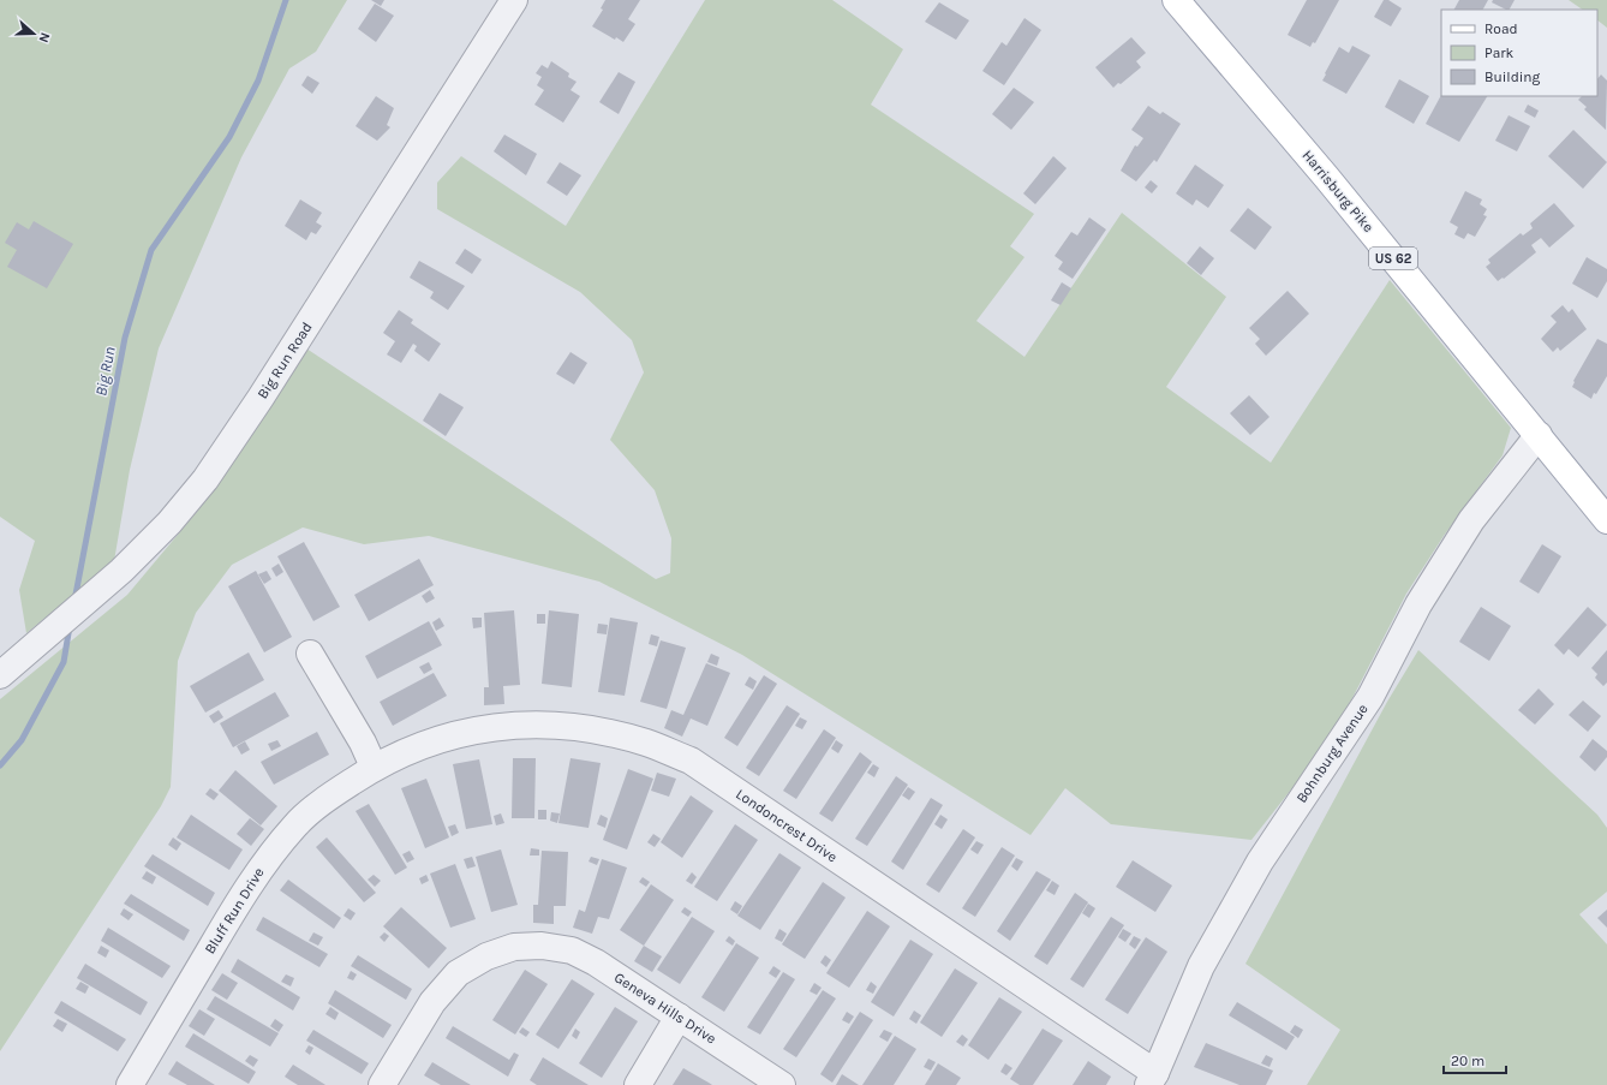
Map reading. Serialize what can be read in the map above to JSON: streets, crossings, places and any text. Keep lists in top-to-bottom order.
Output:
{
  "streets": {
    "main road": ["Harrisburg Pike", "US 62"],
    "street": [
      "Big Run Road",
      "Bohnburg Avenue",
      "Londoncrest Drive",
      "Bluff Run Drive",
      "Geneva Hills Drive"
    ]
  },
  "crossings": [
    ["Harrisburg Pike", "Bohnburg Avenue"],
    ["Bohnburg Avenue", "Londoncrest Drive"],
    ["Londoncrest Drive", "Bluff Run Drive"]
  ],
  "water": ["Big Run"],
  "legend": ["Road", "Park", "Building"],
  "scale_bar": "20 m",
  "north": "right"
}
